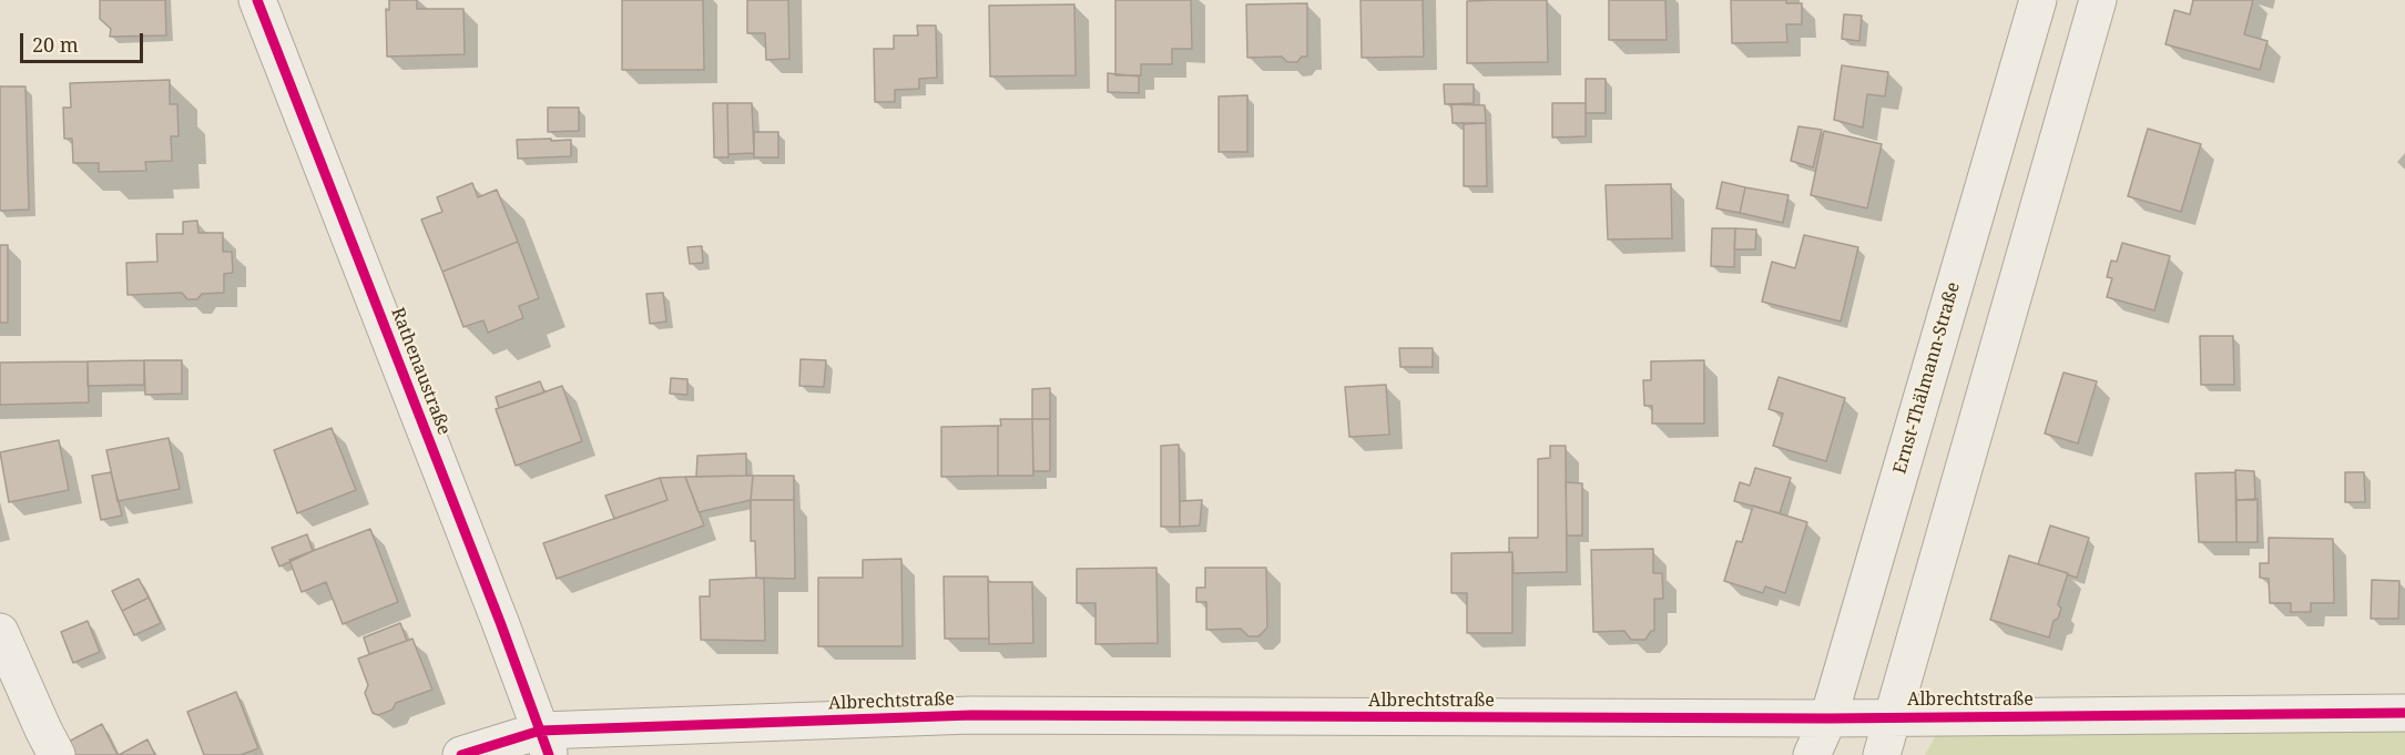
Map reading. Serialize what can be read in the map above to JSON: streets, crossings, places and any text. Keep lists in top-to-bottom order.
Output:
{
  "streets": {
    "street": ["Rathenaustraße", "Ernst-Thälmann-Straße", "Albrechtstraße"]
  },
  "crossings": [
    ["Rathenaustraße", "Albrechtstraße"],
    ["Ernst-Thälmann-Straße", "Albrechtstraße"]
  ],
  "scale_bar": "20 m"
}
